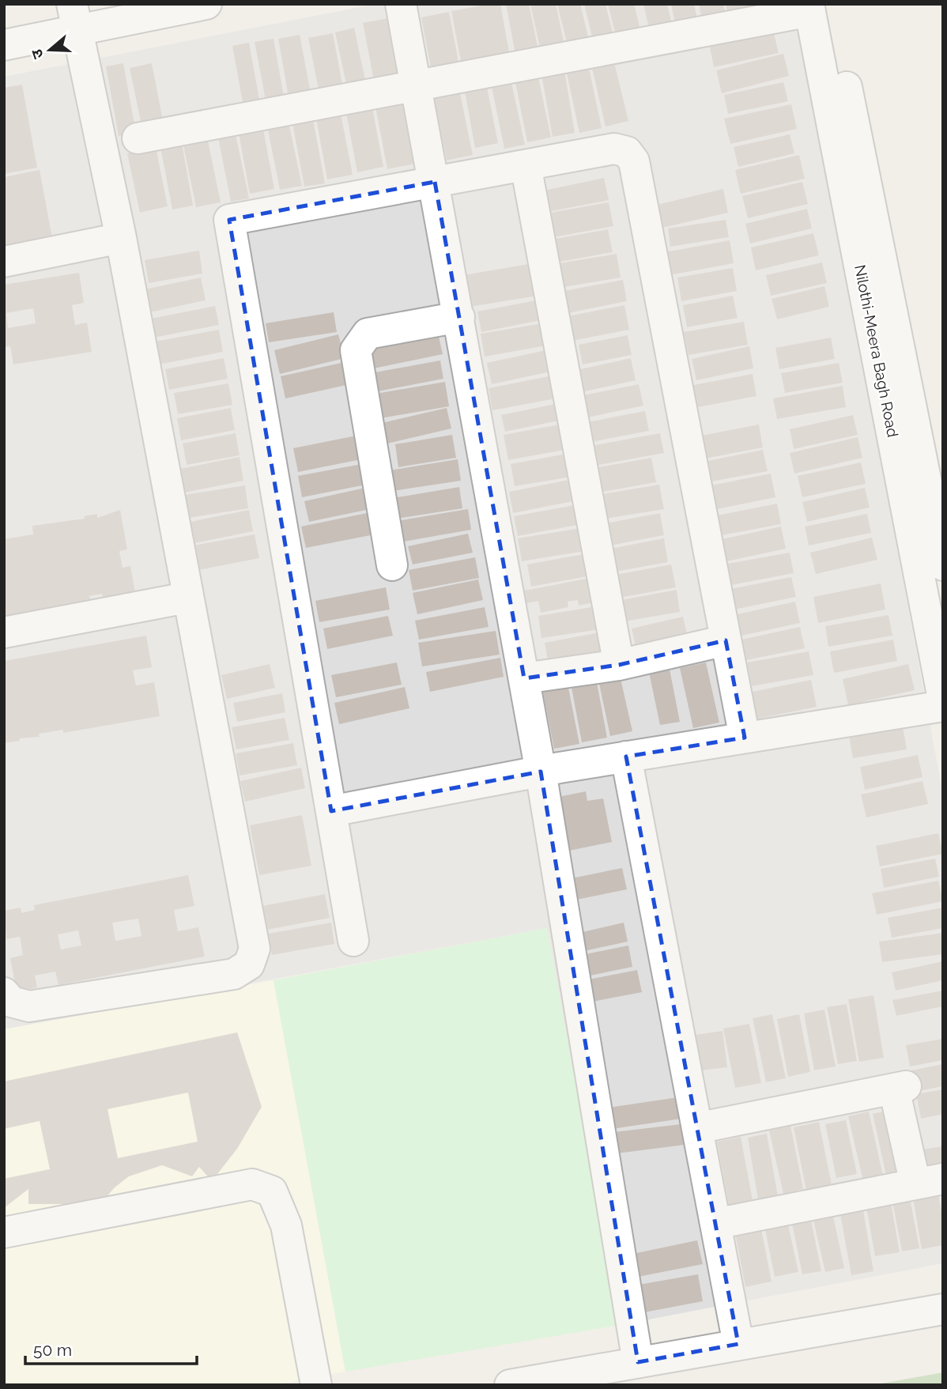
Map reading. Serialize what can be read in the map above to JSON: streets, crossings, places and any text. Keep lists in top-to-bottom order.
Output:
{
  "streets": {
    "street": ["Nilothi-Meera Bagh Road"]
  },
  "scale_bar": "50 m",
  "north": "left"
}
